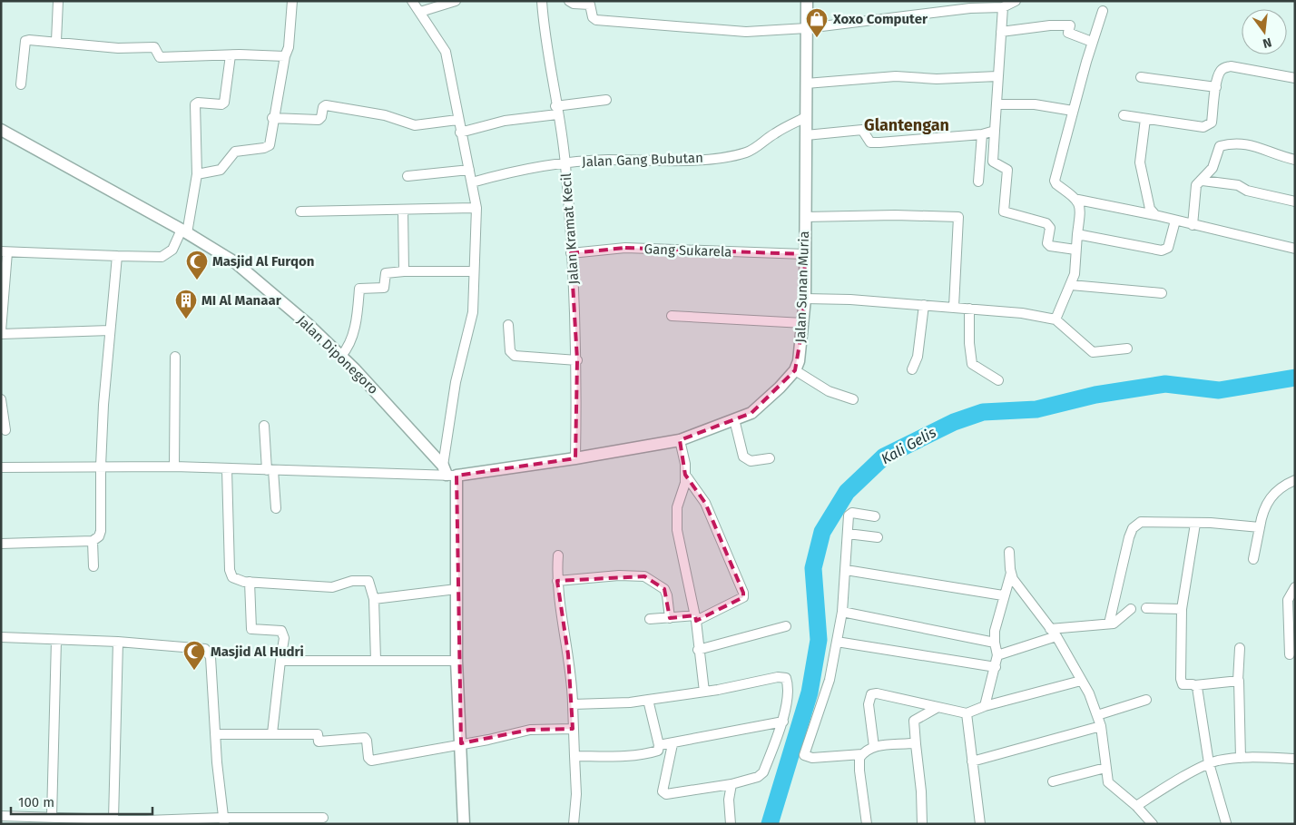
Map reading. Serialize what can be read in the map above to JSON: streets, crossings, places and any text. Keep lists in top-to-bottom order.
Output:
{
  "streets": {
    "main road": ["Jalan Sunan Muria", "Jalan Diponegoro"],
    "street": ["Jalan Gang Bubutan", "Jalan Kramat Kecil", "Gang Sukarela"]
  },
  "crossings": [
    ["Jalan Gang Bubutan", "Jalan Kramat Kecil"],
    ["Jalan Gang Bubutan", "Jalan Sunan Muria"],
    ["Jalan Kramat Kecil", "Gang Sukarela"],
    ["Jalan Kramat Kecil", "Jalan Sunan Muria"],
    ["Gang Sukarela", "Jalan Sunan Muria"],
    ["Jalan Sunan Muria", "Jalan Diponegoro"]
  ],
  "districts": ["Glantengan"],
  "water": ["Kali Gelis"],
  "places": {
    "shop": ["Xoxo Computer"],
    "mosque": ["Masjid Al Furqon", "Masjid Al Hudri"],
    "building": ["MI Al Manaar"]
  },
  "scale_bar": "100 m",
  "north": "bottom"
}
